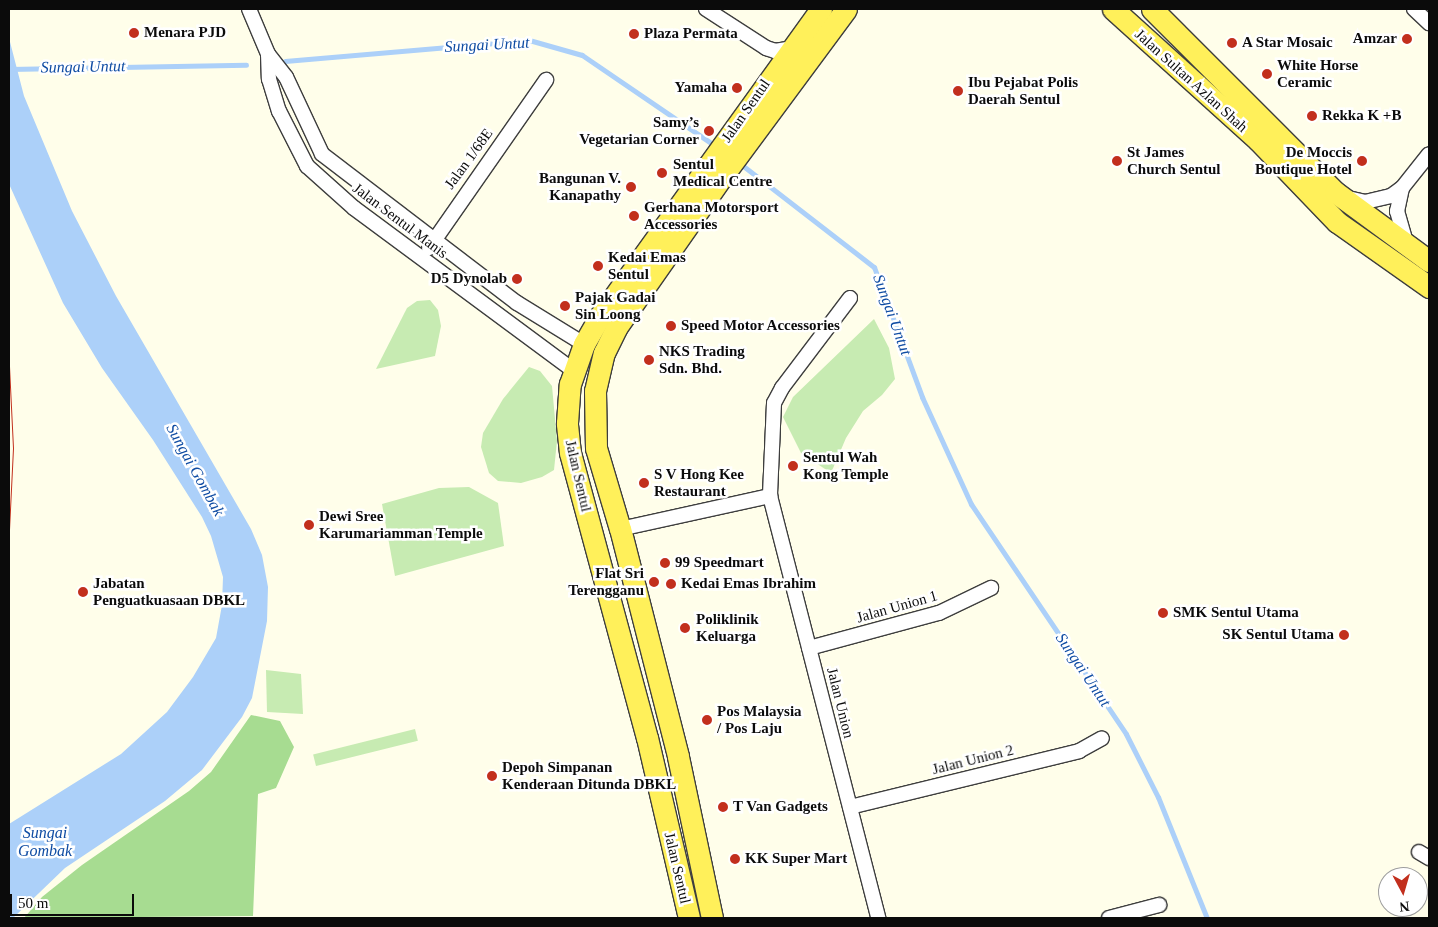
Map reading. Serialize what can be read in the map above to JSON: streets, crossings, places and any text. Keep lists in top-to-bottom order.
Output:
{
  "streets": {
    "main road": ["Jalan Sultan Azlan Shah", "Jalan Sentul"],
    "street": [
      "Jalan 1/68E",
      "Jalan Sentul Manis",
      "Jalan Union 1",
      "Jalan Union",
      "Jalan Union 2"
    ]
  },
  "crossings": [
    ["Jalan Sentul", "Jalan Sentul Manis"],
    ["Jalan 1/68E", "Jalan Sentul Manis"],
    ["Jalan Union 1", "Jalan Union"],
    ["Jalan Union", "Jalan Union 2"]
  ],
  "water": ["Sungai Untut", "Sungai Gombak"],
  "places": [
    "Menara PJD",
    "Plaza Permata",
    "Amzar",
    "A Star Mosaic",
    "White Horse Ceramic",
    "Yamaha",
    "Ibu Pejabat Polis Daerah Sentul",
    "Rekka K +B",
    "Samy’s Vegetarian Corner",
    "St James Church Sentul",
    "De Moccis Boutique Hotel",
    "Sentul Medical Centre",
    "Bangunan V. Kanapathy",
    "Gerhana Motorsport Accessories",
    "Kedai Emas Sentul",
    "D5 Dynolab",
    "Pajak Gadai Sin Loong",
    "Speed Motor Accessories",
    "NKS Trading Sdn. Bhd.",
    "Sentul Wah Kong Temple",
    "S V Hong Kee Restaurant",
    "Dewi Sree Karumariamman Temple",
    "99 Speedmart",
    "Flat Sri Terengganu",
    "Kedai Emas Ibrahim",
    "Jabatan Penguatkuasaan DBKL",
    "SMK Sentul Utama",
    "Poliklinik Keluarga",
    "SK Sentul Utama",
    "Pos Malaysia / Pos Laju",
    "Depoh Simpanan Kenderaan Ditunda DBKL",
    "T Van Gadgets",
    "KK Super Mart"
  ],
  "scale_bar": "50 m",
  "north": "bottom"
}
